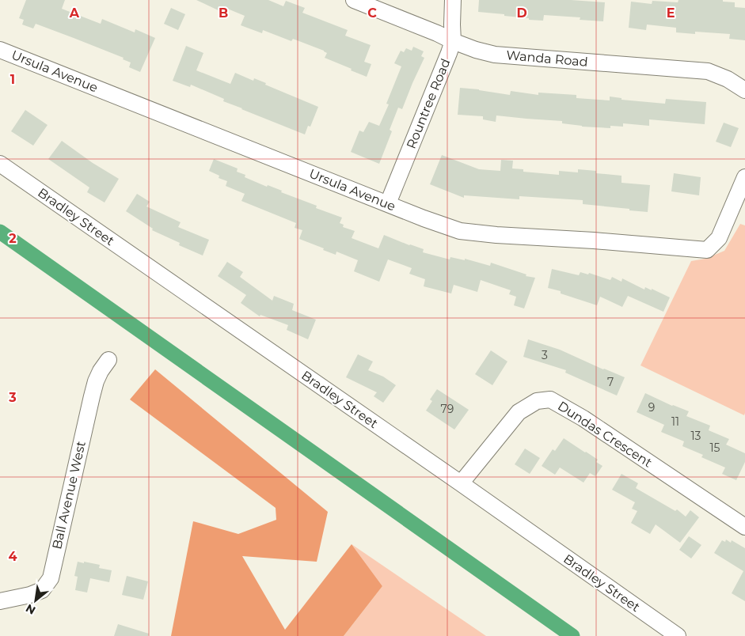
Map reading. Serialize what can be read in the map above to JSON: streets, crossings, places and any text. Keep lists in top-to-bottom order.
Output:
{
  "streets": {
    "street": [
      "Wanda Road",
      "Ursula Avenue",
      "Rountree Road",
      "Bradley Street",
      "Dundas Crescent",
      "Ball Avenue West"
    ]
  },
  "crossings": [
    ["Wanda Road", "Rountree Road"],
    ["Ursula Avenue", "Rountree Road"],
    ["Bradley Street", "Dundas Crescent"]
  ],
  "house_numbers": [
    "3",
    "7",
    "9",
    "79",
    "11",
    "13",
    "15"
  ],
  "north": "bottom left",
  "grid": {
    "columns": [
      "A",
      "B",
      "C",
      "D",
      "E"
    ],
    "rows": [
      "1",
      "2",
      "3",
      "4"
    ]
  }
}
